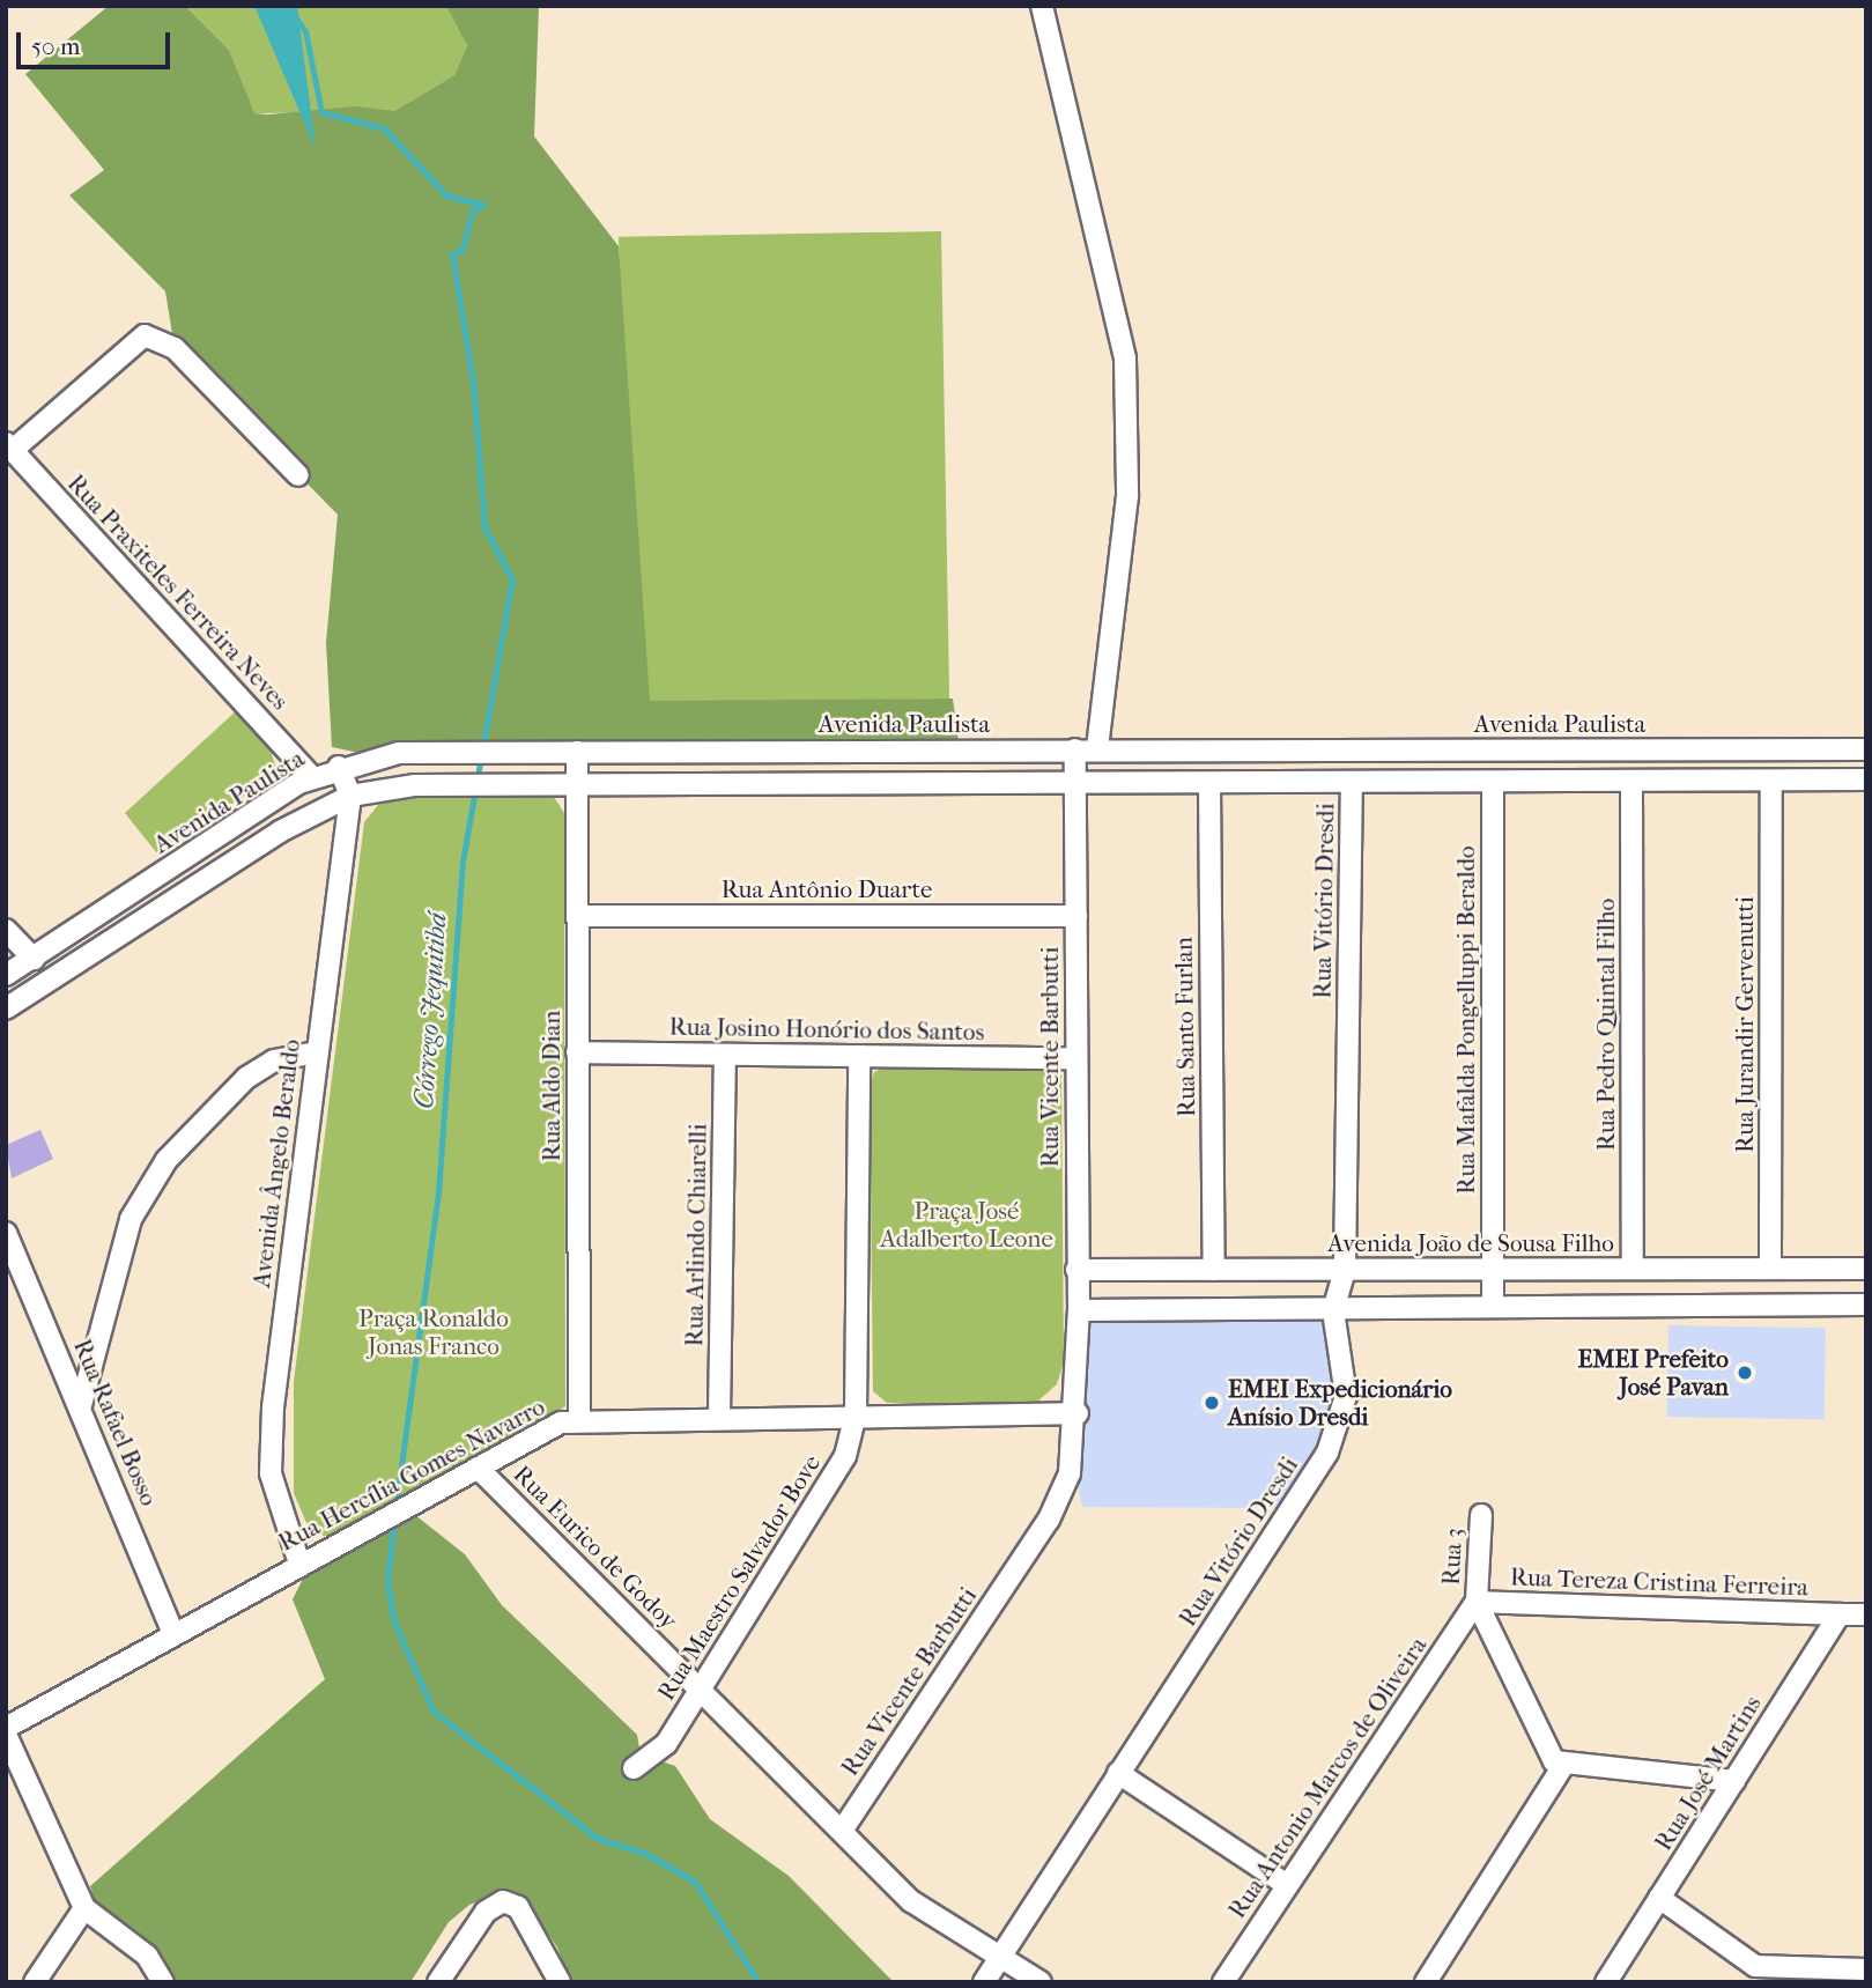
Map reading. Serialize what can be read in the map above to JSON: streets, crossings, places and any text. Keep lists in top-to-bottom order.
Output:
{
  "streets": {
    "street": [
      "Rua Praxiteles Ferreira Neves",
      "Avenida Paulista",
      "Rua Antônio Duarte",
      "Rua Vitório Dresdi",
      "Rua Mafalda Pongelluppi Beraldo",
      "Rua Pedro Quintal Filho",
      "Rua Jurandir Gervenutti",
      "Rua Santo Furlan",
      "Rua Josino Honório dos Santos",
      "Rua Vicente Barbutti",
      "Rua Aldo Dian",
      "Avenida Ângelo Beraldo",
      "Rua Arlindo Chiarelli",
      "Avenida João de Sousa Filho",
      "Rua Rafael Bosso",
      "Rua Hercília Gomes Navarro",
      "Rua Eurico de Godoy",
      "Rua 3",
      "Rua Maestro Salvador Bove",
      "Rua Tereza Cristina Ferreira",
      "Rua José Martins",
      "Rua Antonio Marcos de Oliveira"
    ]
  },
  "crossings": [
    ["Rua Praxiteles Ferreira Neves", "Avenida Paulista"],
    ["Avenida Paulista", "Rua Vicente Barbutti"],
    ["Avenida Paulista", "Rua Aldo Dian"],
    ["Avenida Paulista", "Avenida Ângelo Beraldo"],
    ["Rua Antônio Duarte", "Rua Vicente Barbutti"],
    ["Rua Antônio Duarte", "Rua Aldo Dian"],
    ["Rua Vitório Dresdi", "Avenida João de Sousa Filho"],
    ["Rua Vitório Dresdi", "Rua Eurico de Godoy"],
    ["Rua Mafalda Pongelluppi Beraldo", "Avenida João de Sousa Filho"],
    ["Rua Pedro Quintal Filho", "Avenida João de Sousa Filho"],
    ["Rua Jurandir Gervenutti", "Avenida João de Sousa Filho"],
    ["Rua Santo Furlan", "Avenida João de Sousa Filho"],
    ["Rua Josino Honório dos Santos", "Rua Vicente Barbutti"],
    ["Rua Josino Honório dos Santos", "Rua Aldo Dian"],
    ["Rua Josino Honório dos Santos", "Rua Arlindo Chiarelli"],
    ["Rua Josino Honório dos Santos", "Rua Maestro Salvador Bove"],
    ["Rua Vicente Barbutti", "Avenida João de Sousa Filho"],
    ["Rua Vicente Barbutti", "Rua Hercília Gomes Navarro"],
    ["Rua Vicente Barbutti", "Rua Eurico de Godoy"],
    ["Rua Aldo Dian", "Rua Hercília Gomes Navarro"],
    ["Avenida Ângelo Beraldo", "Rua Hercília Gomes Navarro"],
    ["Rua Arlindo Chiarelli", "Rua Hercília Gomes Navarro"],
    ["Rua Rafael Bosso", "Rua Hercília Gomes Navarro"],
    ["Rua Hercília Gomes Navarro", "Rua Eurico de Godoy"],
    ["Rua Hercília Gomes Navarro", "Rua Maestro Salvador Bove"],
    ["Rua Eurico de Godoy", "Rua Maestro Salvador Bove"],
    ["Rua 3", "Rua Tereza Cristina Ferreira"],
    ["Rua 3", "Rua Antonio Marcos de Oliveira"],
    ["Rua Tereza Cristina Ferreira", "Rua José Martins"],
    ["Rua Tereza Cristina Ferreira", "Rua Antonio Marcos de Oliveira"]
  ],
  "water": ["Córrego Jequitibá"],
  "parks": ["Praça José Adalberto Leone", "Praça Ronaldo Jonas Franco"],
  "places": ["EMEI Prefeito José Pavan", "EMEI Expedicionário Anísio Dresdi"],
  "scale_bar": "50 m"
}
